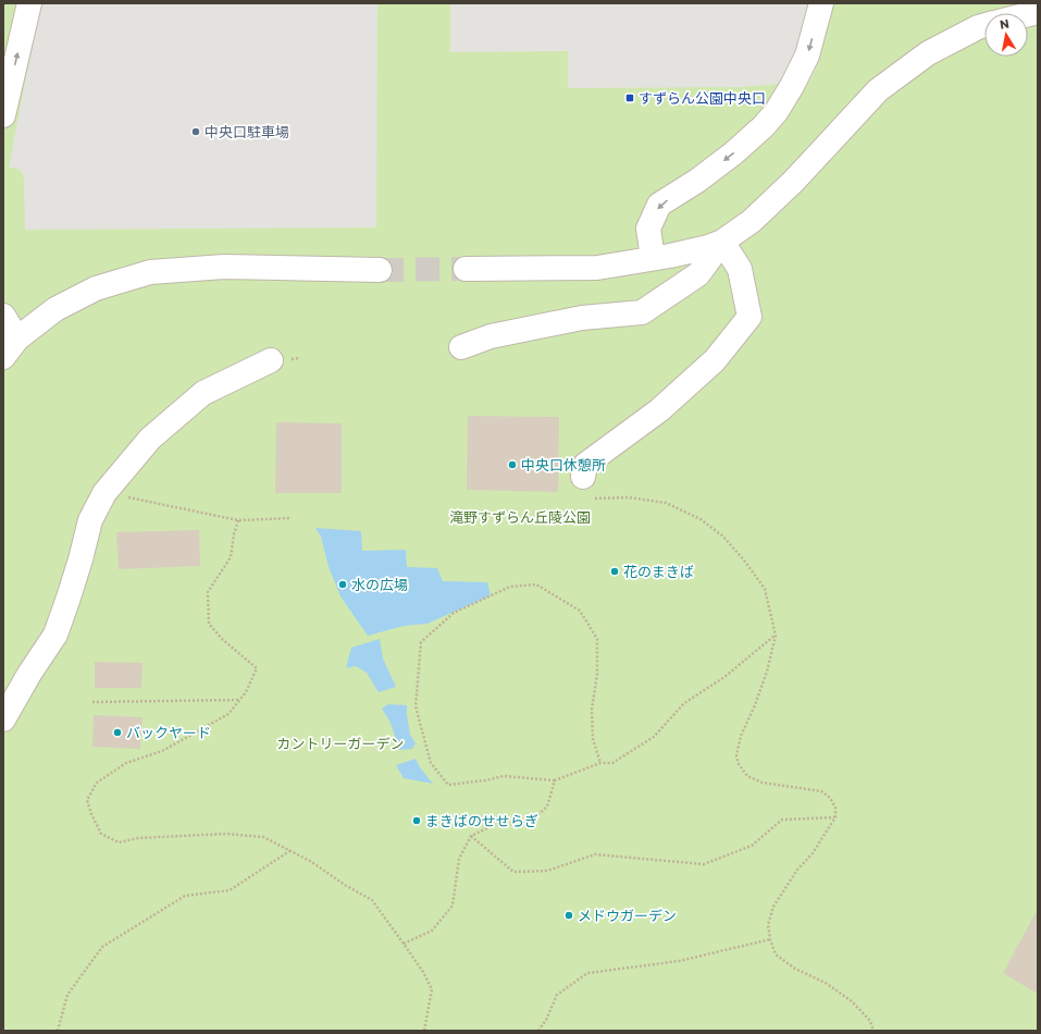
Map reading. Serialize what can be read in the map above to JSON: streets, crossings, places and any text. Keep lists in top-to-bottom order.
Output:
{
  "parks": ["滝野すずらん丘陵公園", "カントリーガーデン"],
  "places": {
    "transit": ["すずらん公園中央口"],
    "other": [
      "中央口駐車場",
      "中央口休憩所",
      "花のまきば",
      "水の広場",
      "バックヤード",
      "まきばのせせらぎ",
      "メドウガーデン"
    ]
  },
  "north": "top"
}
